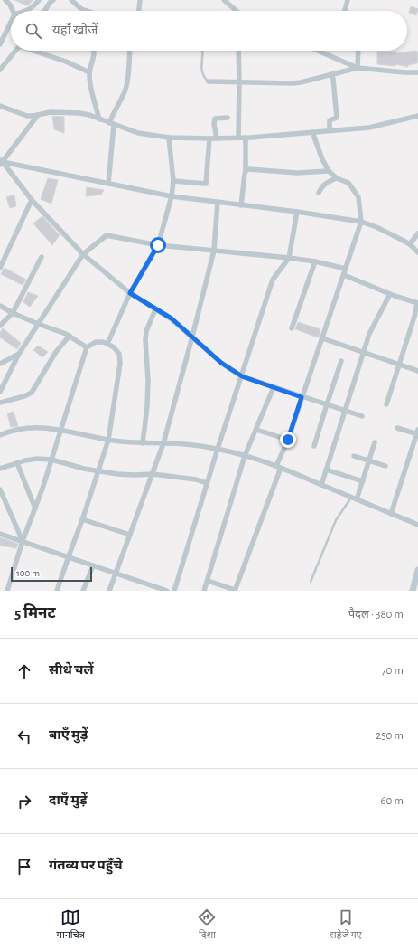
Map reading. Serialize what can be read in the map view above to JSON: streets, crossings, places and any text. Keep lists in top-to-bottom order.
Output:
{
  "scale_bar": "100 m",
  "page": {
    "search": "यहाँ खोजें",
    "scale": "100 m",
    "heading": ["5 मिनट", "पैदल · 380 m"],
    "list": [
      ["सीधे चलें", "70 m"],
      ["बाएँ मुड़ें", "250 m"],
      ["दाएँ मुड़ें", "60 m"],
      "गंतव्य पर पहुँचे"
    ],
    "nav": ["मानचित्र", "दिशा", "सहेजे गए"]
  }
}
